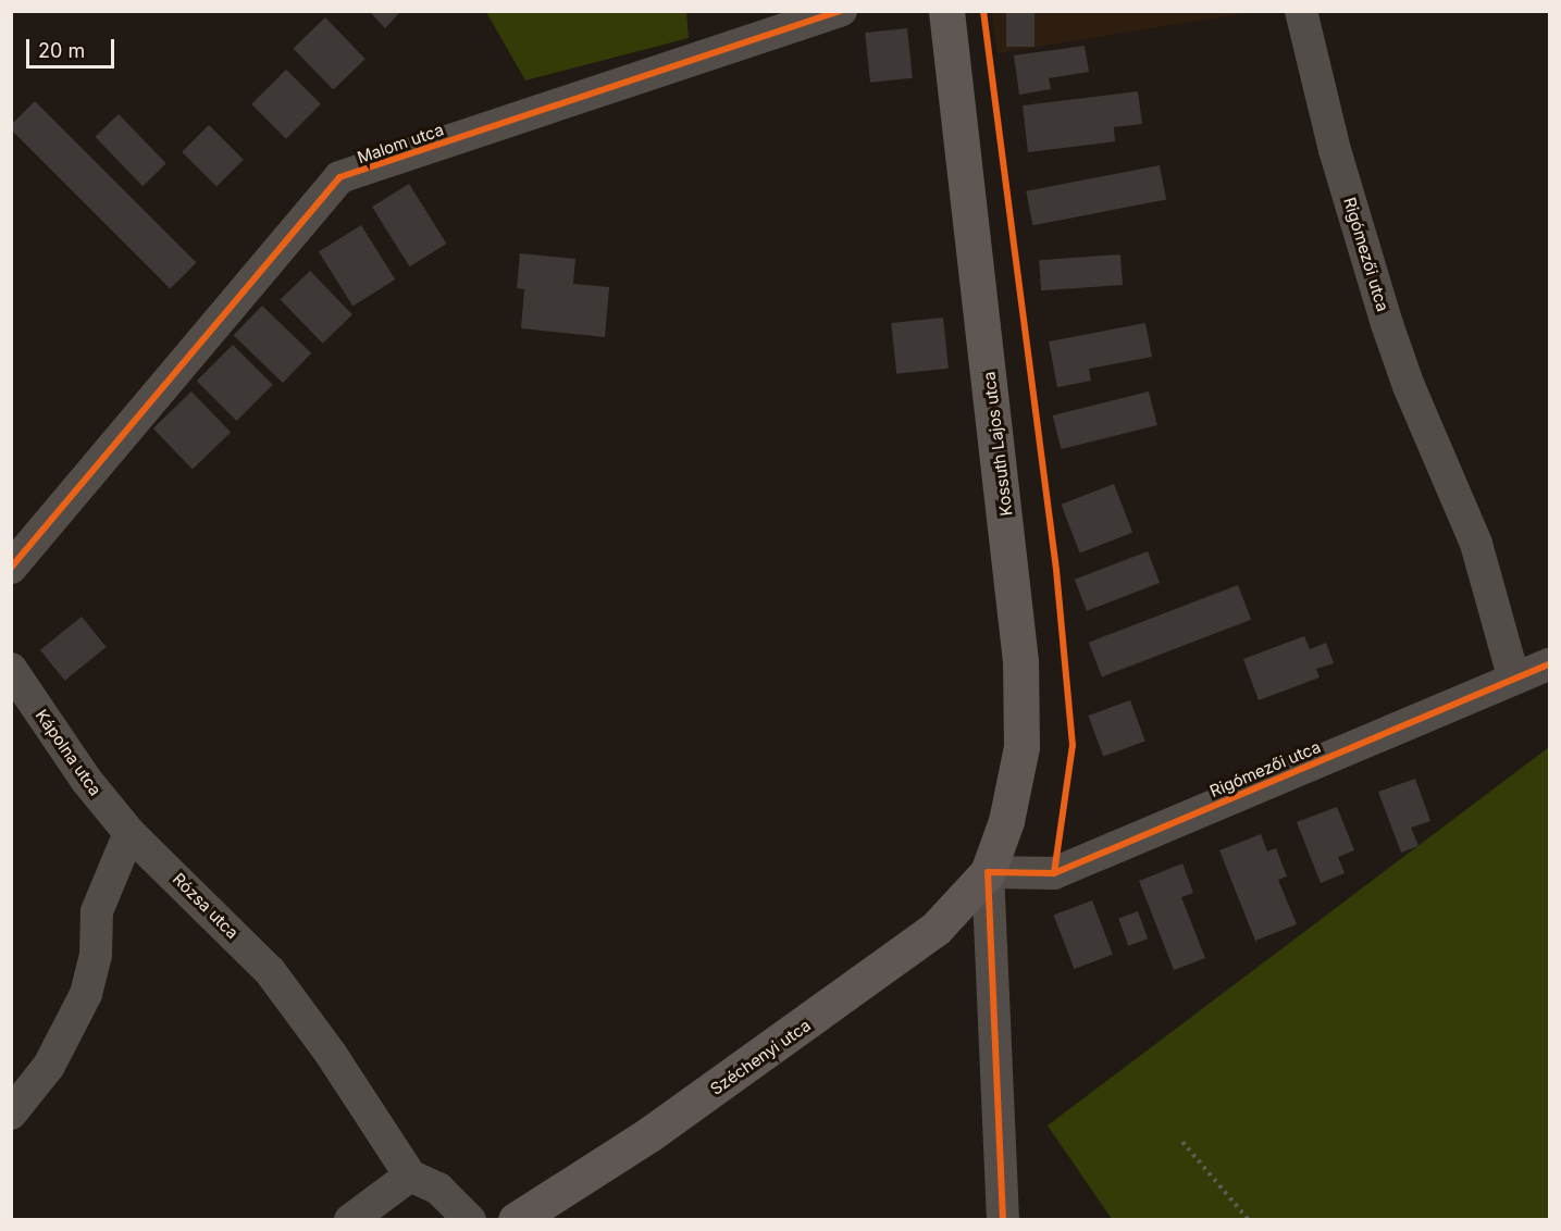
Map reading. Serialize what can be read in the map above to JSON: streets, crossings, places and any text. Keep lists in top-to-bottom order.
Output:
{
  "streets": {
    "main road": ["Kossuth Lajos utca", "Széchenyi utca"],
    "street": [
      "Malom utca",
      "Rigómezői utca",
      "Kápolna utca",
      "Rózsa utca"
    ]
  },
  "crossings": [
    ["Rigómezői utca", "Kossuth Lajos utca"],
    ["Rigómezői utca", "Széchenyi utca"],
    ["Kossuth Lajos utca", "Széchenyi utca"],
    ["Kápolna utca", "Rózsa utca"]
  ],
  "scale_bar": "20 m"
}
